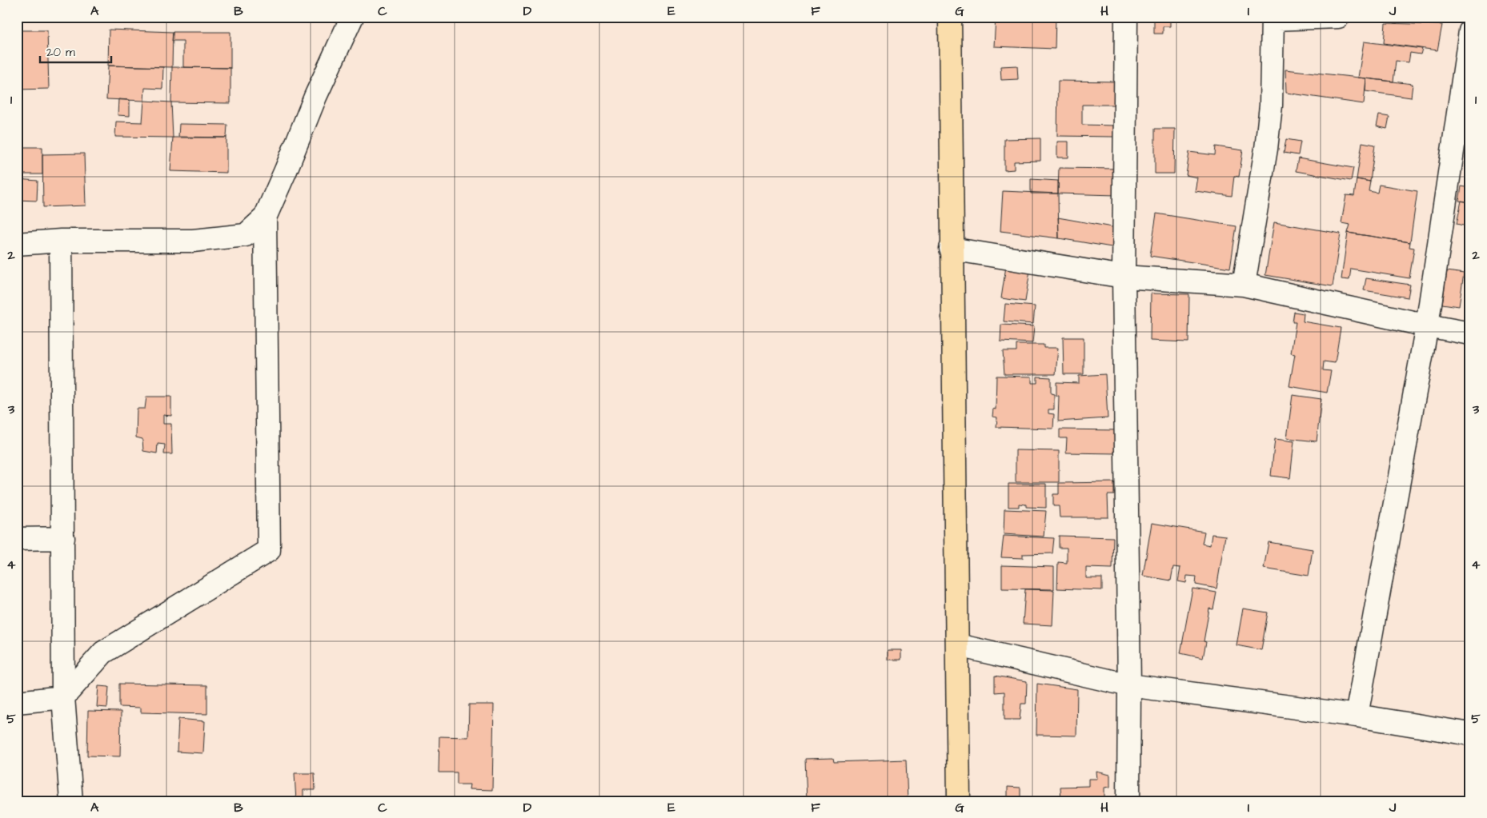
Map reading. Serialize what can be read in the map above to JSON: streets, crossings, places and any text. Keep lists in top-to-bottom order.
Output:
{
  "scale_bar": "20 m",
  "grid": {
    "columns": [
      "A",
      "B",
      "C",
      "D",
      "E",
      "F",
      "G",
      "H",
      "I",
      "J"
    ],
    "rows": [
      "1",
      "2",
      "3",
      "4",
      "5"
    ]
  }
}
